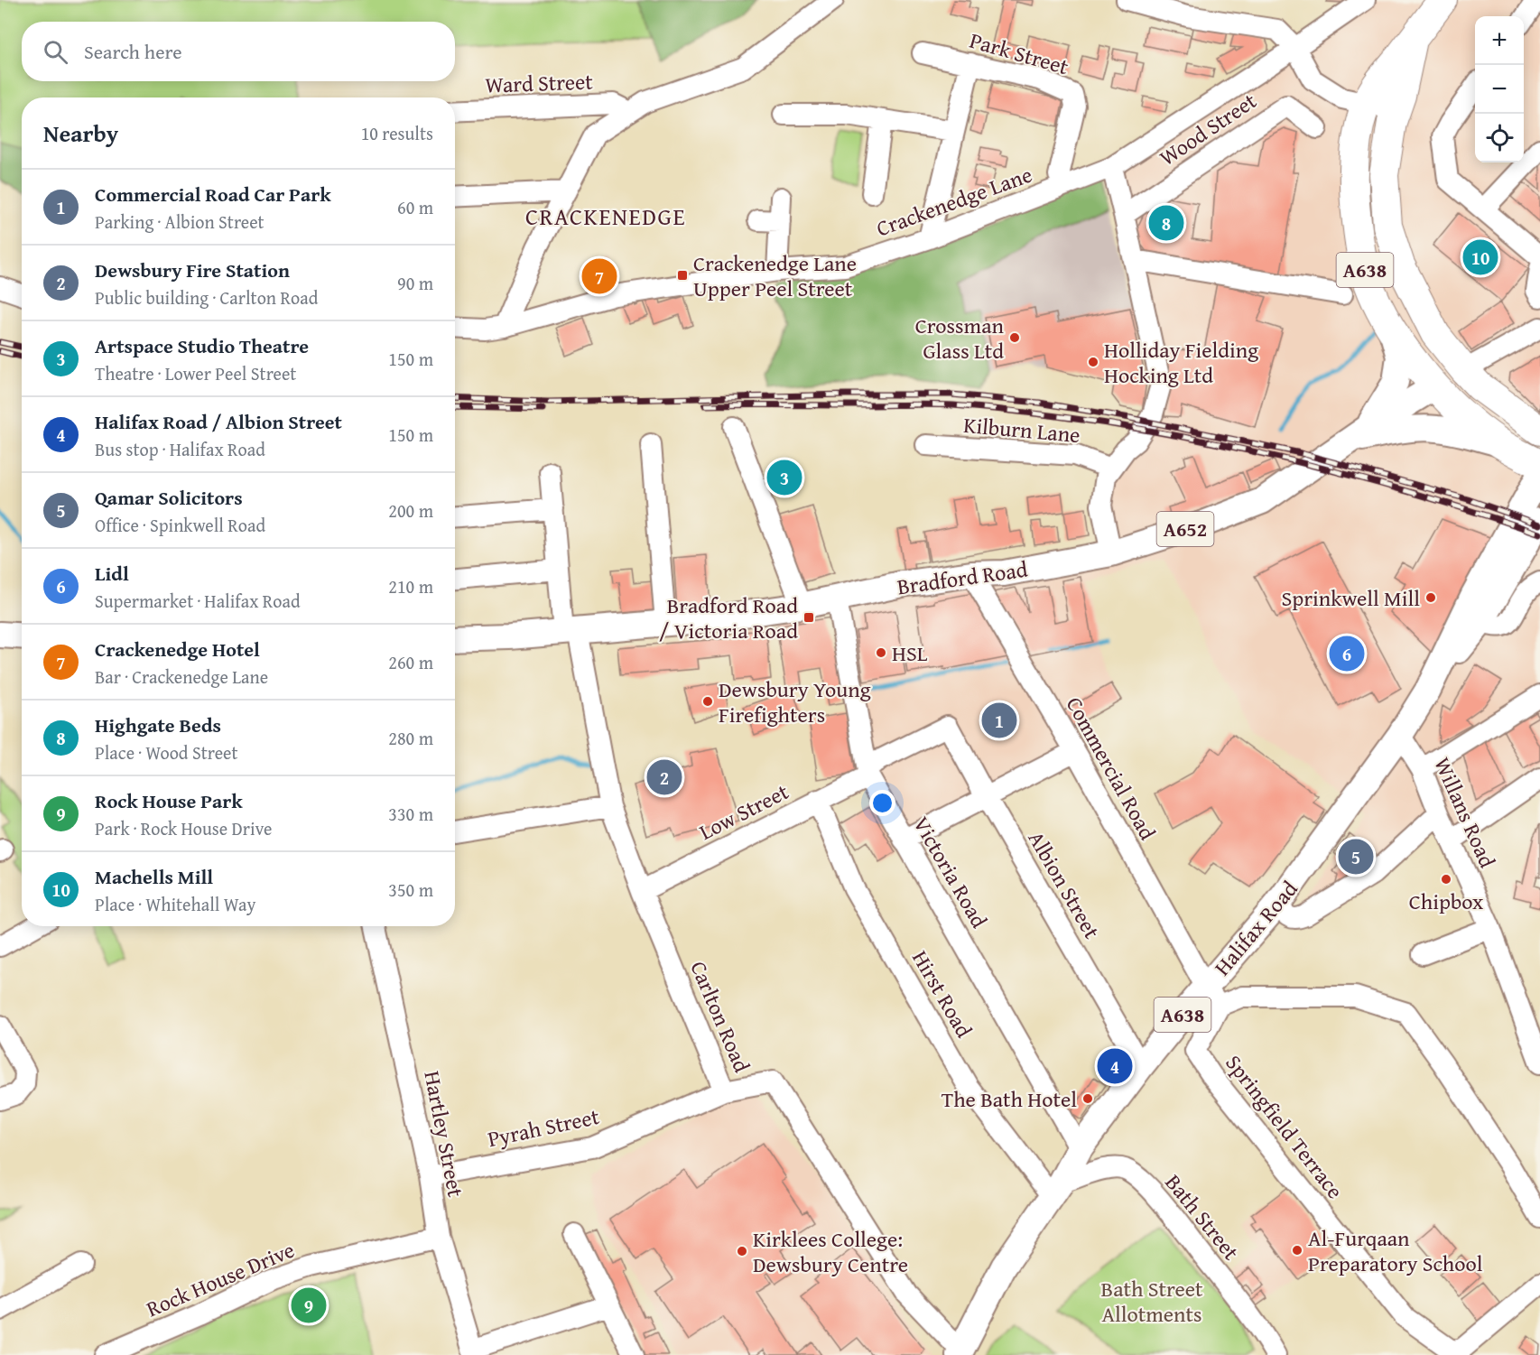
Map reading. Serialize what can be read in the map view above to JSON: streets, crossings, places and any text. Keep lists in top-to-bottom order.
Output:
{
  "streets": {
    "highway": ["A638"],
    "main road": ["A652", "Bradford Road", "Halifax Road"],
    "street": [
      "Park Street",
      "Ward Street",
      "Wood Street",
      "Crackenedge Lane",
      "Kilburn Lane",
      "Commercial Road",
      "Low Street",
      "Willans Road",
      "Victoria Road",
      "Albion Street",
      "Hirst Road",
      "Carlton Road",
      "Springfield Terrace",
      "Pyrah Street",
      "Hartley Street",
      "Bath Street",
      "Rock House Drive"
    ]
  },
  "crossings": [
    ["Park Street", "Crackenedge Lane"],
    ["A638", "Bradford Road"],
    ["Bradford Road", "Commercial Road"],
    ["Bradford Road", "Victoria Road"],
    ["Bradford Road", "Carlton Road"],
    ["Commercial Road", "Halifax Road"],
    ["Commercial Road", "Springfield Terrace"],
    ["Low Street", "Victoria Road"],
    ["Low Street", "Albion Street"],
    ["Low Street", "Hirst Road"],
    ["Low Street", "Carlton Road"],
    ["Willans Road", "Halifax Road"],
    ["Victoria Road", "Halifax Road"],
    ["Albion Street", "Halifax Road"],
    ["Halifax Road", "Hirst Road"],
    ["Halifax Road", "Carlton Road"],
    ["Halifax Road", "Springfield Terrace"],
    ["Halifax Road", "Bath Street"],
    ["Hirst Road", "Bath Street"],
    ["Carlton Road", "Pyrah Street"],
    ["Pyrah Street", "Hartley Street"],
    ["Hartley Street", "Rock House Drive"]
  ],
  "districts": ["CRACKENEDGE"],
  "parks": ["Bath Street Allotments"],
  "places": {
    "transit": ["Crackenedge Lane Upper Peel Street", "Bradford Road / Victoria Road"],
    "other": [
      "Crossman Glass Ltd",
      "Holliday Fielding Hocking Ltd",
      "Sprinkwell Mill",
      "HSL",
      "Dewsbury Young Firefighters",
      "Chipbox",
      "The Bath Hotel",
      "Al-Furqaan Preparatory School",
      "Kirklees College: Dewsbury Centre"
    ]
  },
  "page": {
    "map_buttons": ["+", "−"],
    "search": "Search here",
    "heading": ["Nearby", "10 results"],
    "list": [
      {
        "mark": "1",
        "name": "Commercial Road Car Park",
        "note": "Parking · Albion Street",
        "value": "60 m"
      },
      {
        "mark": "2",
        "name": "Dewsbury Fire Station",
        "note": "Public building · Carlton Road",
        "value": "90 m"
      },
      {
        "mark": "3",
        "name": "Artspace Studio Theatre",
        "note": "Theatre · Lower Peel Street",
        "value": "150 m"
      },
      {
        "mark": "4",
        "name": "Halifax Road / Albion Street",
        "note": "Bus stop · Halifax Road",
        "value": "150 m"
      },
      {
        "mark": "5",
        "name": "Qamar Solicitors",
        "note": "Office · Spinkwell Road",
        "value": "200 m"
      },
      {
        "mark": "6",
        "name": "Lidl",
        "note": "Supermarket · Halifax Road",
        "value": "210 m"
      },
      {
        "mark": "7",
        "name": "Crackenedge Hotel",
        "note": "Bar · Crackenedge Lane",
        "value": "260 m"
      },
      {
        "mark": "8",
        "name": "Highgate Beds",
        "note": "Place · Wood Street",
        "value": "280 m"
      },
      {
        "mark": "9",
        "name": "Rock House Park",
        "note": "Park · Rock House Drive",
        "value": "330 m"
      },
      {
        "mark": "10",
        "name": "Machells Mill",
        "note": "Place · Whitehall Way",
        "value": "350 m"
      }
    ],
    "pins": [
      "8",
      "10",
      "7",
      "3",
      "6",
      "1",
      "2",
      "5",
      "4",
      "9"
    ]
  }
}
